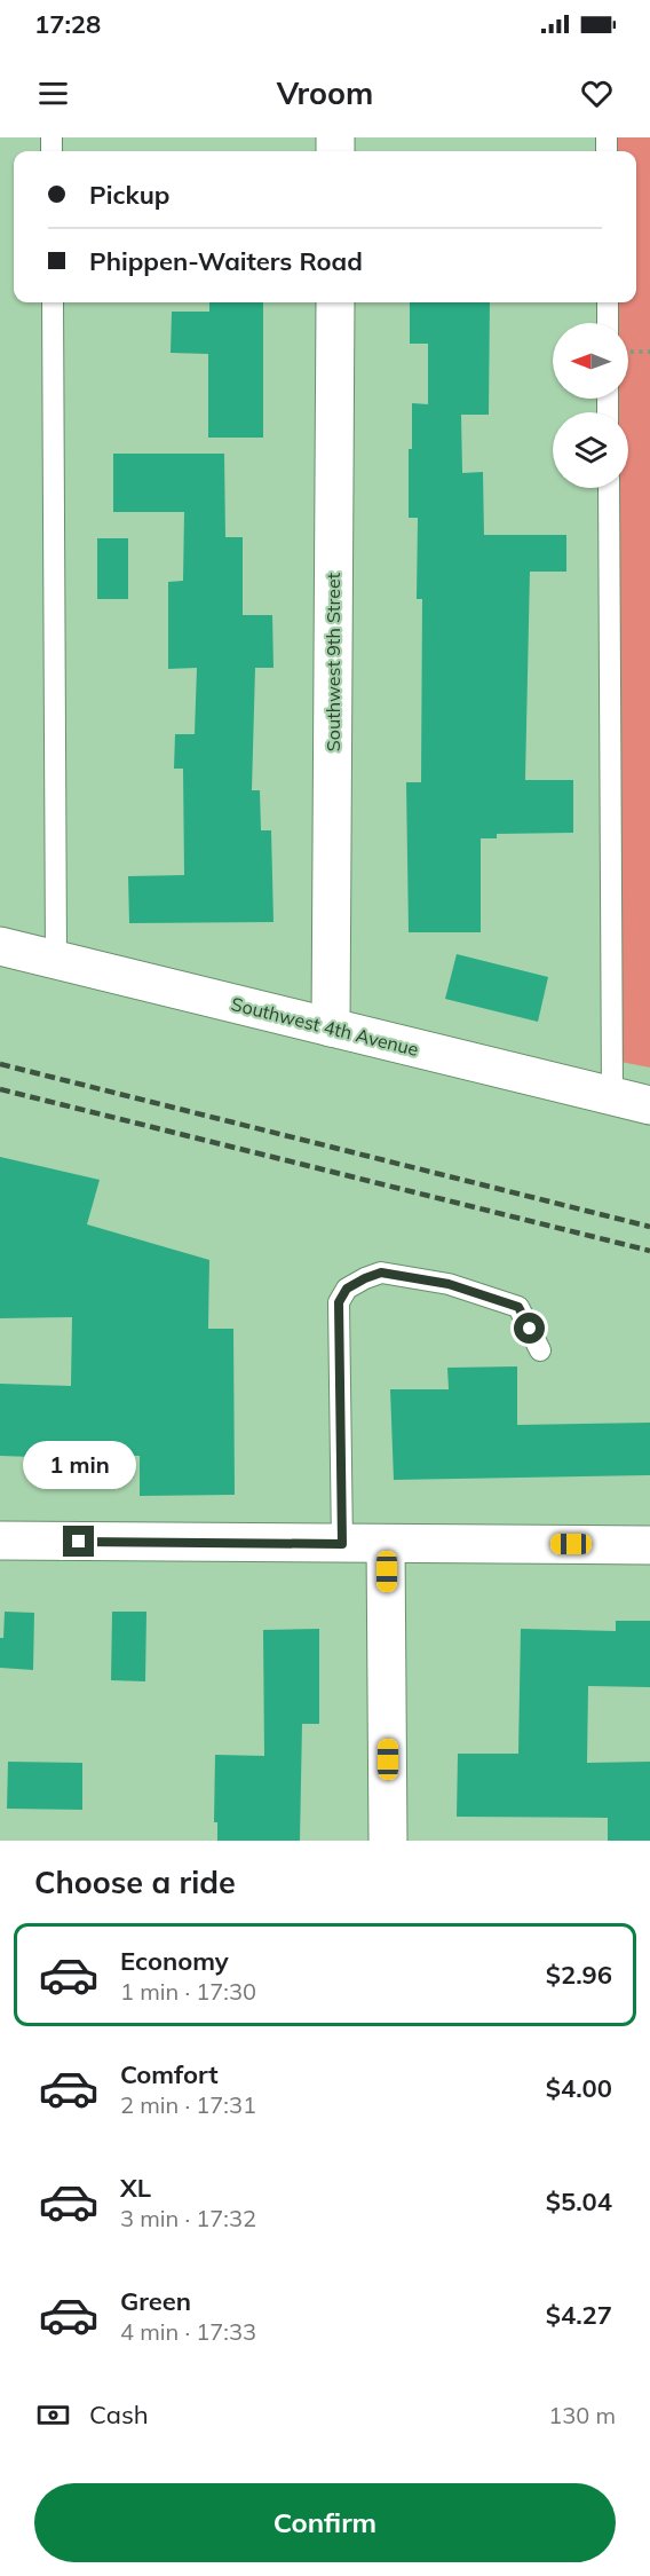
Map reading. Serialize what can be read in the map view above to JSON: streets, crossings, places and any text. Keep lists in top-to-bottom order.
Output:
{
  "streets": {
    "street": ["Southwest 9th Street", "Southwest 4th Avenue"]
  },
  "crossings": [
    ["Southwest 9th Street", "Southwest 4th Avenue"]
  ],
  "north": "left",
  "page": {
    "status": "17:28",
    "header": "Vroom",
    "banner": ["Pickup", "Phippen-Waiters Road"],
    "bubble": "1 min",
    "heading": "Choose a ride",
    "list": [
      {
        "name": "Economy",
        "note": "1 min · 17:30",
        "value": "$2.96"
      },
      {
        "name": "Comfort",
        "note": "2 min · 17:31",
        "value": "$4.00"
      },
      {
        "name": "XL",
        "note": "3 min · 17:32",
        "value": "$5.04"
      },
      {
        "name": "Green",
        "note": "4 min · 17:33",
        "value": "$4.27"
      }
    ],
    "pay": ["Cash", "130 m"],
    "buttons": "Confirm"
  }
}
